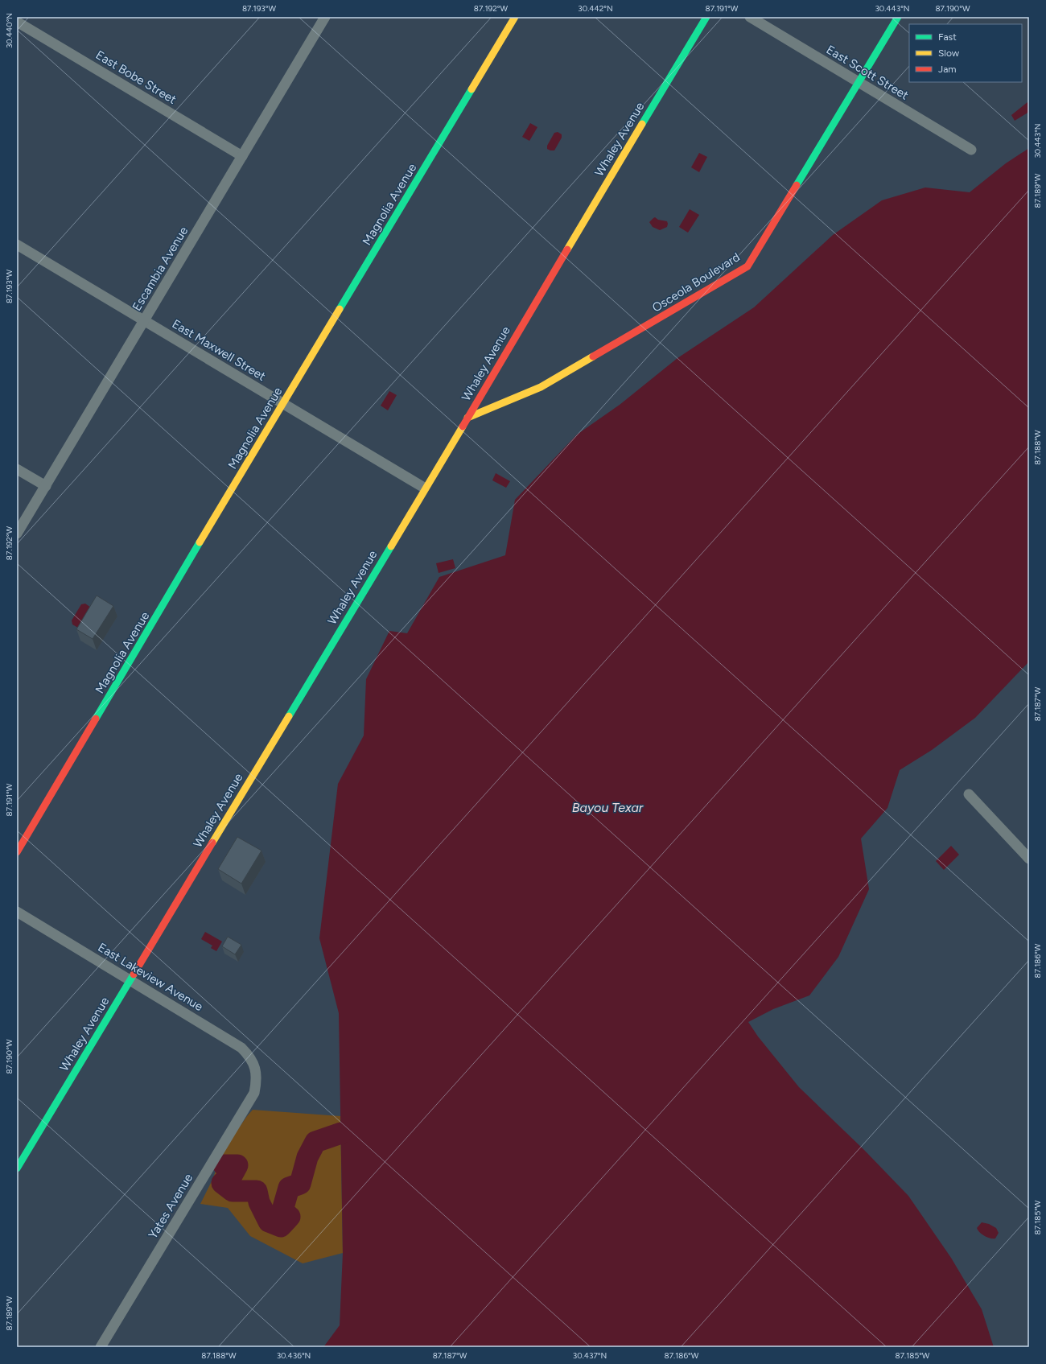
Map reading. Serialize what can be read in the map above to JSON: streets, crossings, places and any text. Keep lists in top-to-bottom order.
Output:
{
  "streets": {
    "street": [
      "East Scott Street",
      "East Bobe Street",
      "Whaley Avenue",
      "Magnolia Avenue",
      "Escambia Avenue",
      "Osceola Boulevard",
      "East Maxwell Street",
      "East Lakeview Avenue",
      "Yates Avenue"
    ]
  },
  "crossings": [
    ["East Scott Street", "Osceola Boulevard"],
    ["East Bobe Street", "Escambia Avenue"],
    ["Whaley Avenue", "Osceola Boulevard"],
    ["Whaley Avenue", "East Maxwell Street"],
    ["Whaley Avenue", "East Lakeview Avenue"],
    ["Magnolia Avenue", "East Maxwell Street"],
    ["Escambia Avenue", "East Maxwell Street"],
    ["East Lakeview Avenue", "Yates Avenue"]
  ],
  "water": ["Bayou Texar"],
  "legend": ["Fast", "Slow", "Jam"],
  "coordinates": [
    "87.193°W",
    "87.192°W",
    "30.442°N",
    "87.191°W",
    "30.443°N",
    "87.190°W",
    "30.440°N",
    "87.189°W",
    "87.188°W",
    "87.187°W",
    "87.186°W",
    "87.185°W",
    "30.436°N",
    "30.437°N"
  ]
}
